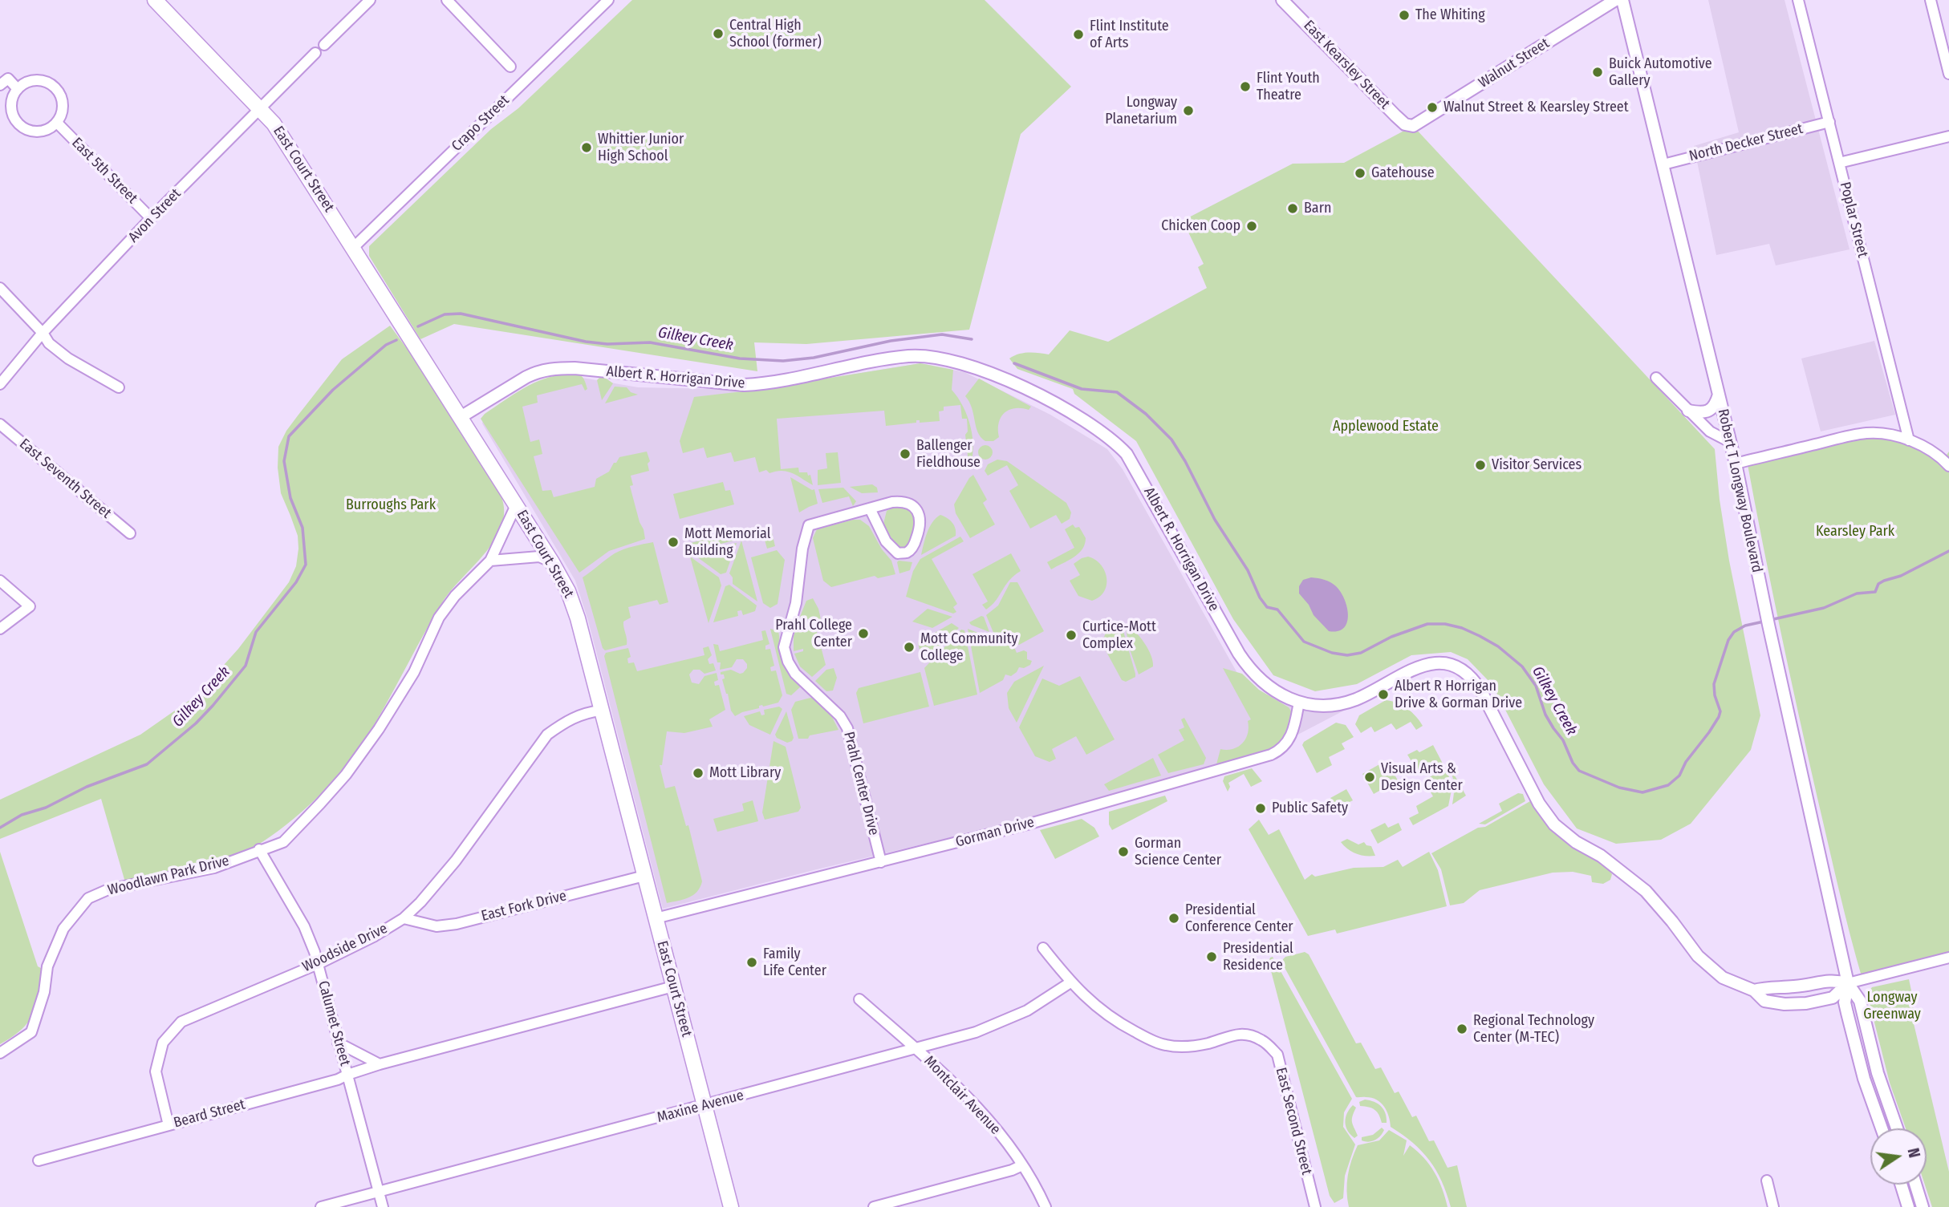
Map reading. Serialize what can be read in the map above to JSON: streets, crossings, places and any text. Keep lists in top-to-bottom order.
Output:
{
  "streets": {
    "main road": ["East Court Street"],
    "street": [
      "Walnut Street",
      "East Kearsley Street",
      "Crapo Street",
      "North Decker Street",
      "East 5th Street",
      "Avon Street",
      "Poplar Street",
      "Albert R. Horrigan Drive",
      "East Seventh Street",
      "Robert T Longway Boulevard",
      "Prahl Center Drive",
      "Gorman Drive",
      "Woodlawn Park Drive",
      "East Fork Drive",
      "Woodside Drive",
      "Calumet Street",
      "Montclair Avenue",
      "Maxine Avenue",
      "Beard Street",
      "East Second Street"
    ]
  },
  "crossings": [
    ["Walnut Street", "East Kearsley Street"],
    ["Crapo Street", "East Court Street"],
    ["North Decker Street", "Poplar Street"],
    ["North Decker Street", "Robert T Longway Boulevard"],
    ["East Court Street", "Avon Street"],
    ["East Court Street", "Albert R. Horrigan Drive"],
    ["East Court Street", "Gorman Drive"],
    ["East Court Street", "Woodlawn Park Drive"],
    ["East Court Street", "East Fork Drive"],
    ["East Court Street", "Woodside Drive"],
    ["East Court Street", "Maxine Avenue"],
    ["East Court Street", "Beard Street"],
    ["East 5th Street", "Avon Street"],
    ["Albert R. Horrigan Drive", "Robert T Longway Boulevard"],
    ["Albert R. Horrigan Drive", "Gorman Drive"],
    ["Prahl Center Drive", "Gorman Drive"],
    ["Woodlawn Park Drive", "Calumet Street"],
    ["East Fork Drive", "Woodside Drive"],
    ["Woodside Drive", "Calumet Street"],
    ["Woodside Drive", "Beard Street"],
    ["Calumet Street", "Maxine Avenue"],
    ["Calumet Street", "Beard Street"],
    ["Montclair Avenue", "Maxine Avenue"],
    ["Maxine Avenue", "East Second Street"]
  ],
  "water": ["Gilkey Creek"],
  "parks": [
    "Applewood Estate",
    "Burroughs Park",
    "Kearsley Park",
    "Longway Greenway"
  ],
  "places": [
    "The Whiting",
    "Central High School (former)",
    "Flint Institute of Arts",
    "Buick Automotive Gallery",
    "Flint Youth Theatre",
    "Walnut Street & Kearsley Street",
    "Longway Planetarium",
    "Whittier Junior High School",
    "Gatehouse",
    "Barn",
    "Chicken Coop",
    "Ballenger Fieldhouse",
    "Visitor Services",
    "Mott Memorial Building",
    "Prahl College Center",
    "Curtice-Mott Complex",
    "Mott Community College",
    "Albert R Horrigan Drive & Gorman Drive",
    "Mott Library",
    "Visual Arts & Design Center",
    "Public Safety",
    "Gorman Science Center",
    "Presidential Conference Center",
    "Presidential Residence",
    "Family Life Center",
    "Regional Technology Center (M-TEC)"
  ],
  "north": "right"
}
